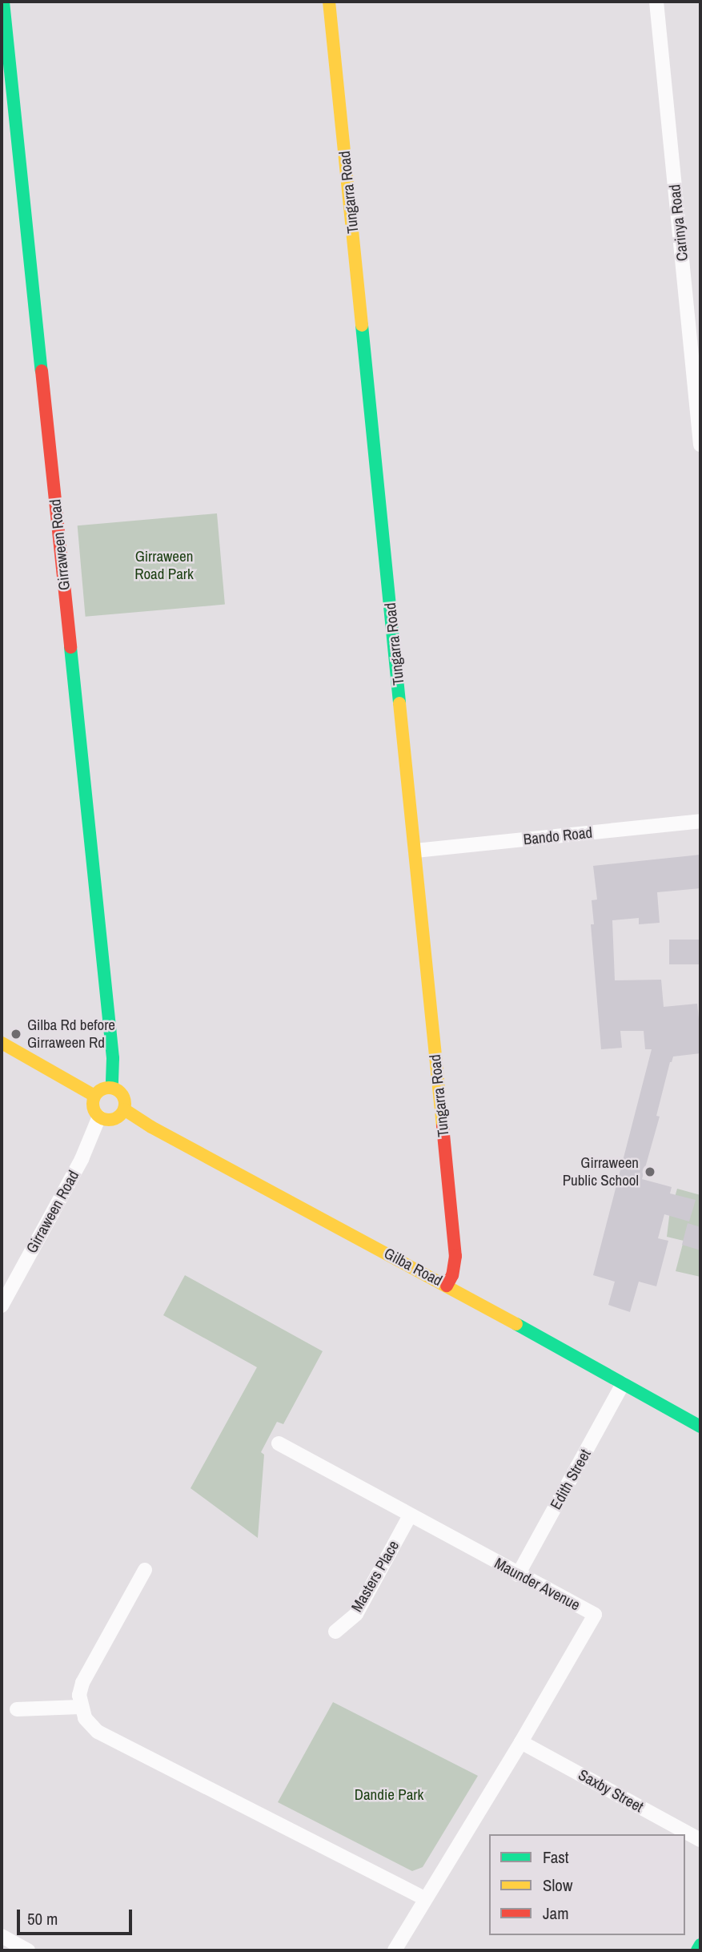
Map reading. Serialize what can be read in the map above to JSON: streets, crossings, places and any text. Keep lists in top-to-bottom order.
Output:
{
  "streets": {
    "street": [
      "Tungarra Road",
      "Carinya Road",
      "Girraween Road",
      "Bando Road",
      "Gilba Road",
      "Edith Street",
      "Masters Place",
      "Maunder Avenue",
      "Saxby Street"
    ]
  },
  "crossings": [
    ["Tungarra Road", "Bando Road"],
    ["Tungarra Road", "Gilba Road"],
    ["Girraween Road", "Gilba Road"],
    ["Gilba Road", "Edith Street"],
    ["Edith Street", "Maunder Avenue"],
    ["Masters Place", "Maunder Avenue"],
    ["Maunder Avenue", "Saxby Street"]
  ],
  "parks": ["Girraween Road Park", "Dandie Park"],
  "places": ["Gilba Rd before Girraween Rd", "Girraween Public School"],
  "legend": ["Fast", "Slow", "Jam"],
  "scale_bar": "50 m"
}
